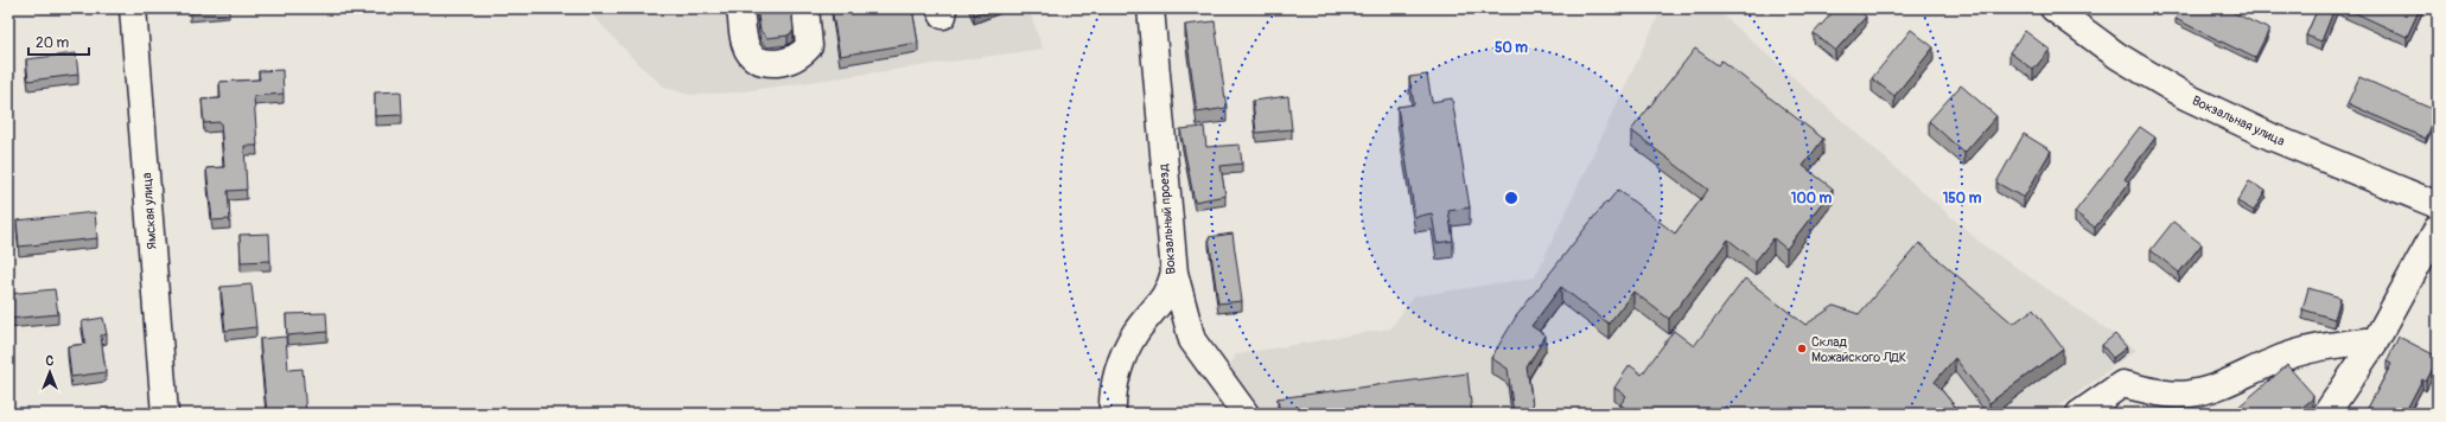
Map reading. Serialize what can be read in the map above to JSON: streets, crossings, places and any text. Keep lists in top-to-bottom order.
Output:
{
  "streets": {
    "street": ["Вокзальная улица", "Ямская улица", "Вокзальный проезд"]
  },
  "places": ["Склад Можайского ЛДК"],
  "scale_bar": "20 m",
  "north": "top",
  "rings": ["50 m", "100 m", "150 m"]
}
